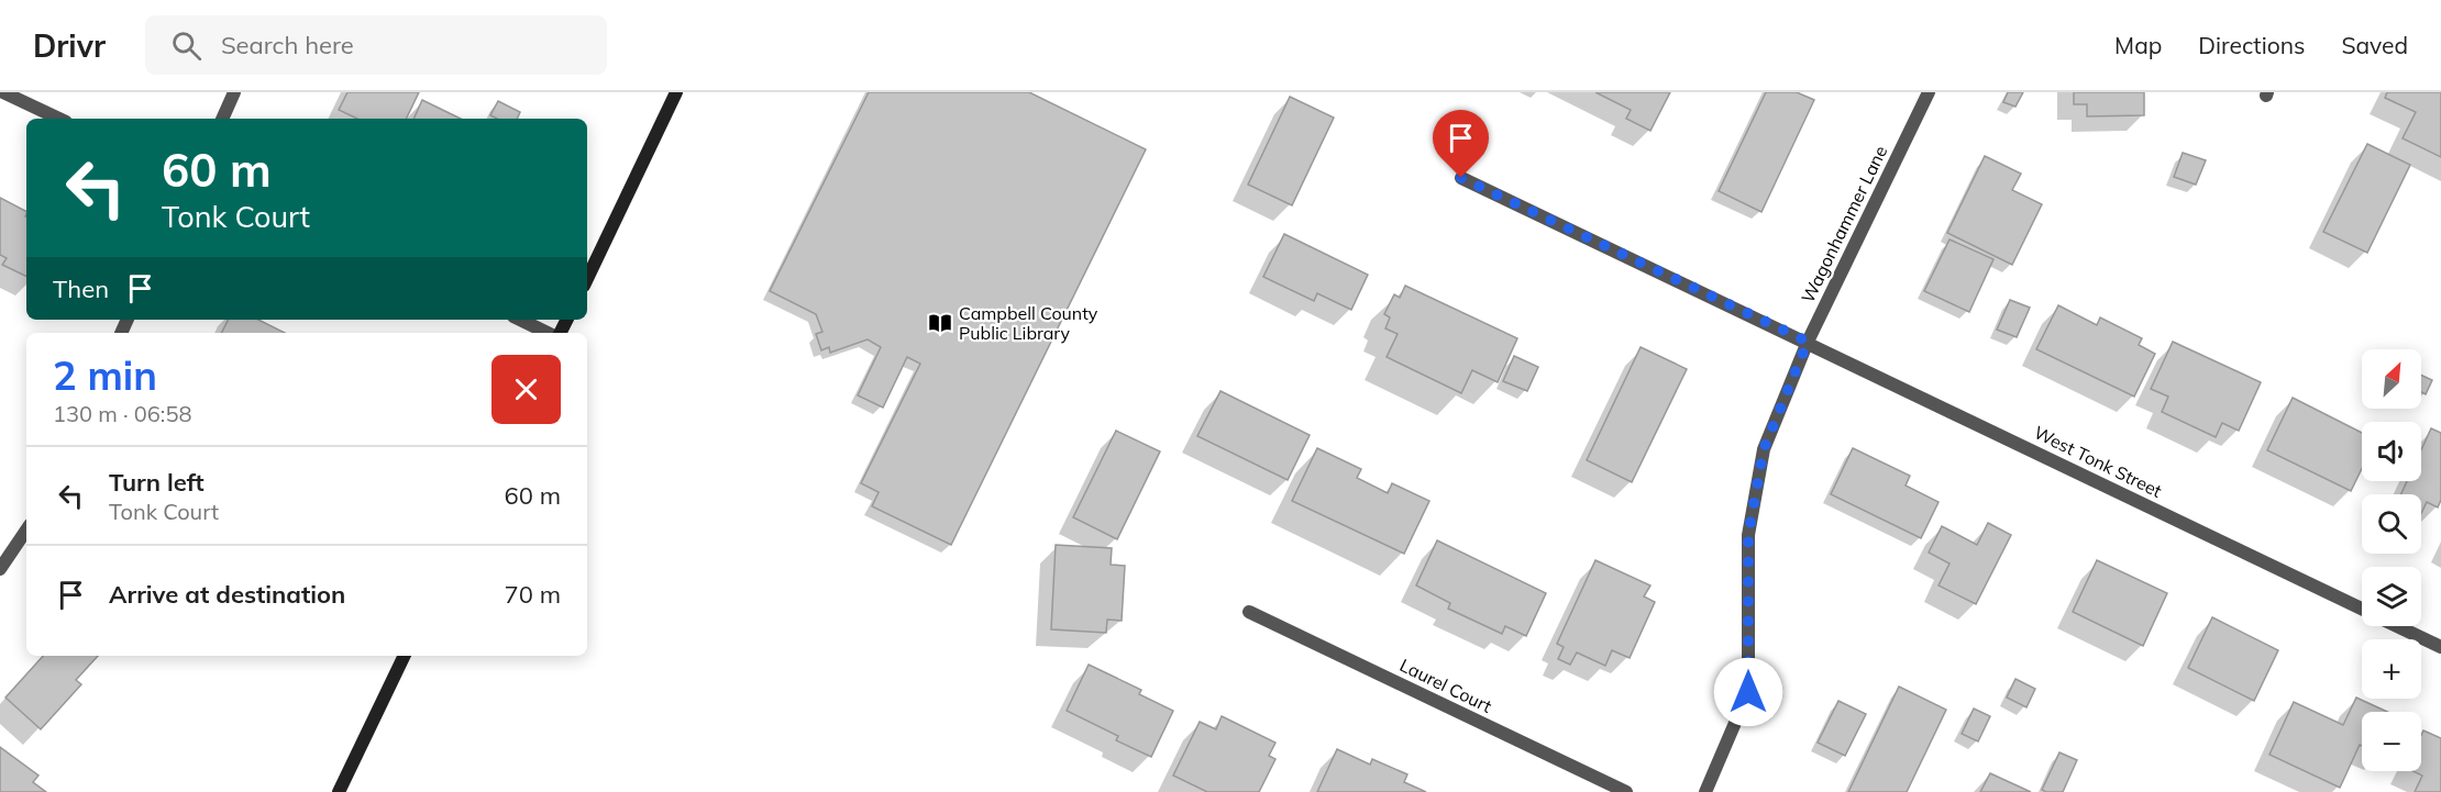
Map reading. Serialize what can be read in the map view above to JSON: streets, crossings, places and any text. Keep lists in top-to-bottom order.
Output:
{
  "streets": {
    "street": ["Wagonhammer Lane", "West Tonk Street", "Laurel Court"]
  },
  "crossings": [
    ["Wagonhammer Lane", "West Tonk Street"]
  ],
  "places": {
    "library": ["Campbell County Public Library"]
  },
  "north": "top right",
  "page": {
    "header": "Drivr",
    "search": "Search here",
    "nav": ["Map", "Directions", "Saved"],
    "turn": ["60 m", "Tonk Court"],
    "then": "Then",
    "heading": ["2 min", "130 m · 06:58"],
    "map_buttons": ["+", "−"],
    "list": [
      {
        "name": "Turn left",
        "note": "Tonk Court",
        "value": "60 m"
      },
      {
        "name": "Arrive at destination",
        "value": "70 m"
      }
    ]
  }
}
